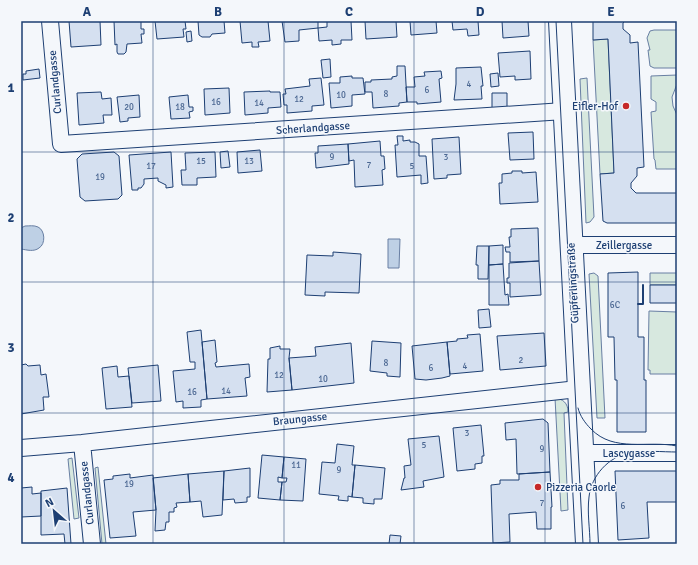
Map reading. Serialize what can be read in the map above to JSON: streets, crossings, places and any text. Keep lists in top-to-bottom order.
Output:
{
  "streets": {
    "main road": ["Güpferlingstraße"],
    "street": [
      "Curlandgasse",
      "Scherlandgasse",
      "Zeillergasse",
      "Braungasse",
      "Lascygasse"
    ]
  },
  "crossings": [
    ["Curlandgasse", "Scherlandgasse"],
    ["Curlandgasse", "Braungasse"],
    ["Scherlandgasse", "Güpferlingstraße"],
    ["Zeillergasse", "Güpferlingstraße"],
    ["Güpferlingstraße", "Braungasse"],
    ["Güpferlingstraße", "Lascygasse"]
  ],
  "places": ["Eifler-Hof", "Pizzeria Caorle"],
  "house_numbers": [
    "4",
    "6",
    "8",
    "10",
    "12",
    "16",
    "14",
    "20",
    "18",
    "9",
    "3",
    "15",
    "13",
    "7",
    "17",
    "5",
    "19",
    "6C",
    "2",
    "8",
    "4",
    "6",
    "12",
    "10",
    "14",
    "16",
    "3",
    "5",
    "9",
    "11",
    "9",
    "19",
    "7",
    "6"
  ],
  "north": "top left",
  "grid": {
    "columns": [
      "A",
      "B",
      "C",
      "D",
      "E"
    ],
    "rows": [
      "1",
      "2",
      "3",
      "4"
    ]
  }
}
